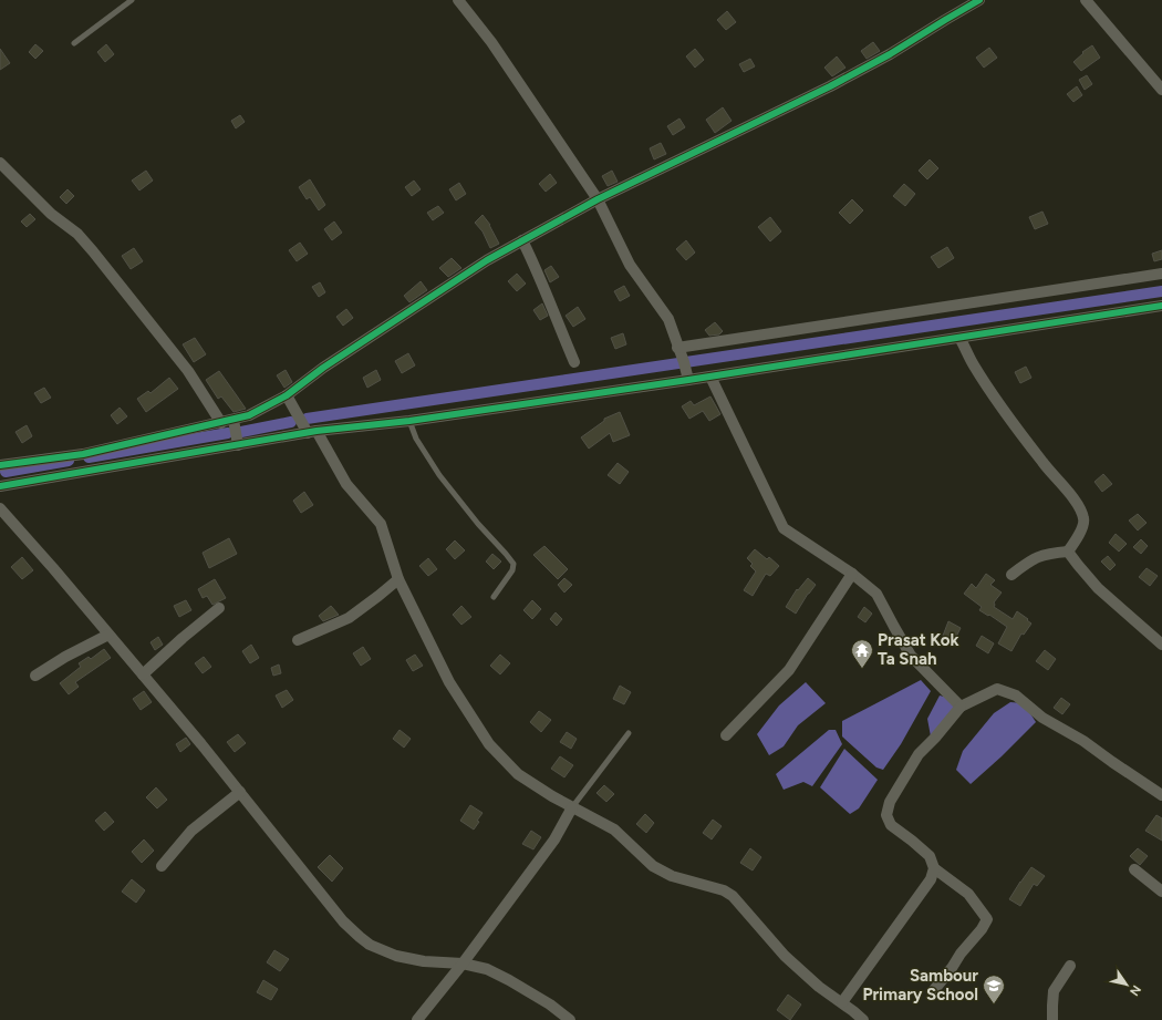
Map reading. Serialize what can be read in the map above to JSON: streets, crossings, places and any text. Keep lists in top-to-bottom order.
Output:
{
  "places": {
    "temple": ["Prasat Kok Ta Snah"],
    "school or university": ["Sambour Primary School"]
  },
  "north": "bottom right"
}
